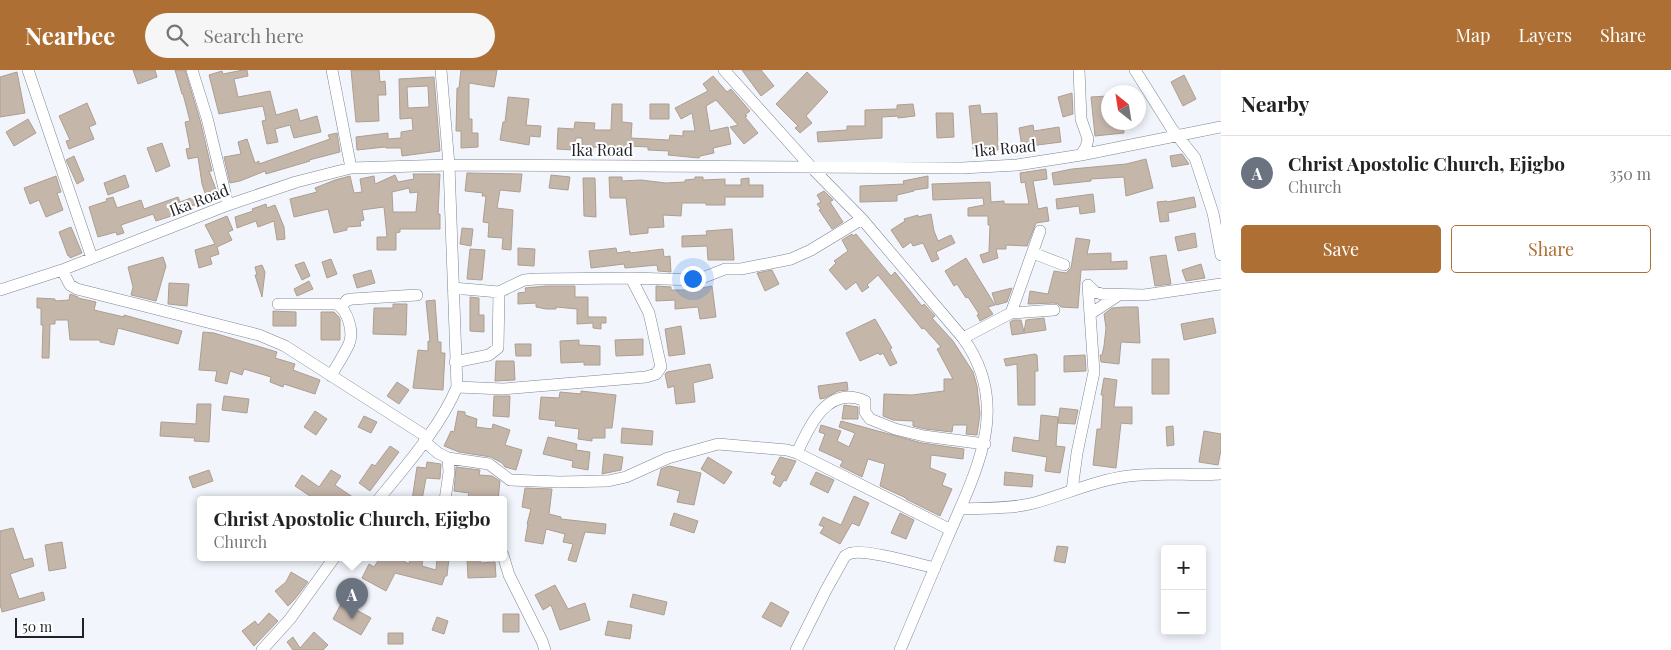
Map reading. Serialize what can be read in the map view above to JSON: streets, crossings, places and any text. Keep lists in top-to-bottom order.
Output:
{
  "streets": {
    "street": ["Ika Road"]
  },
  "scale_bar": "50 m",
  "north": "top left",
  "page": {
    "header": "Nearbee",
    "search": "Search here",
    "nav": ["Map", "Layers", "Share"],
    "heading": "Nearby",
    "list": [
      {
        "mark": "A",
        "name": "Christ Apostolic Church, Ejigbo",
        "note": "Church",
        "value": "350 m"
      }
    ],
    "buttons": ["Save", "Share"],
    "popup": ["Christ Apostolic Church, Ejigbo", "Church"],
    "map_buttons": ["+", "−"],
    "pins": "A",
    "scale": "50 m"
  }
}
